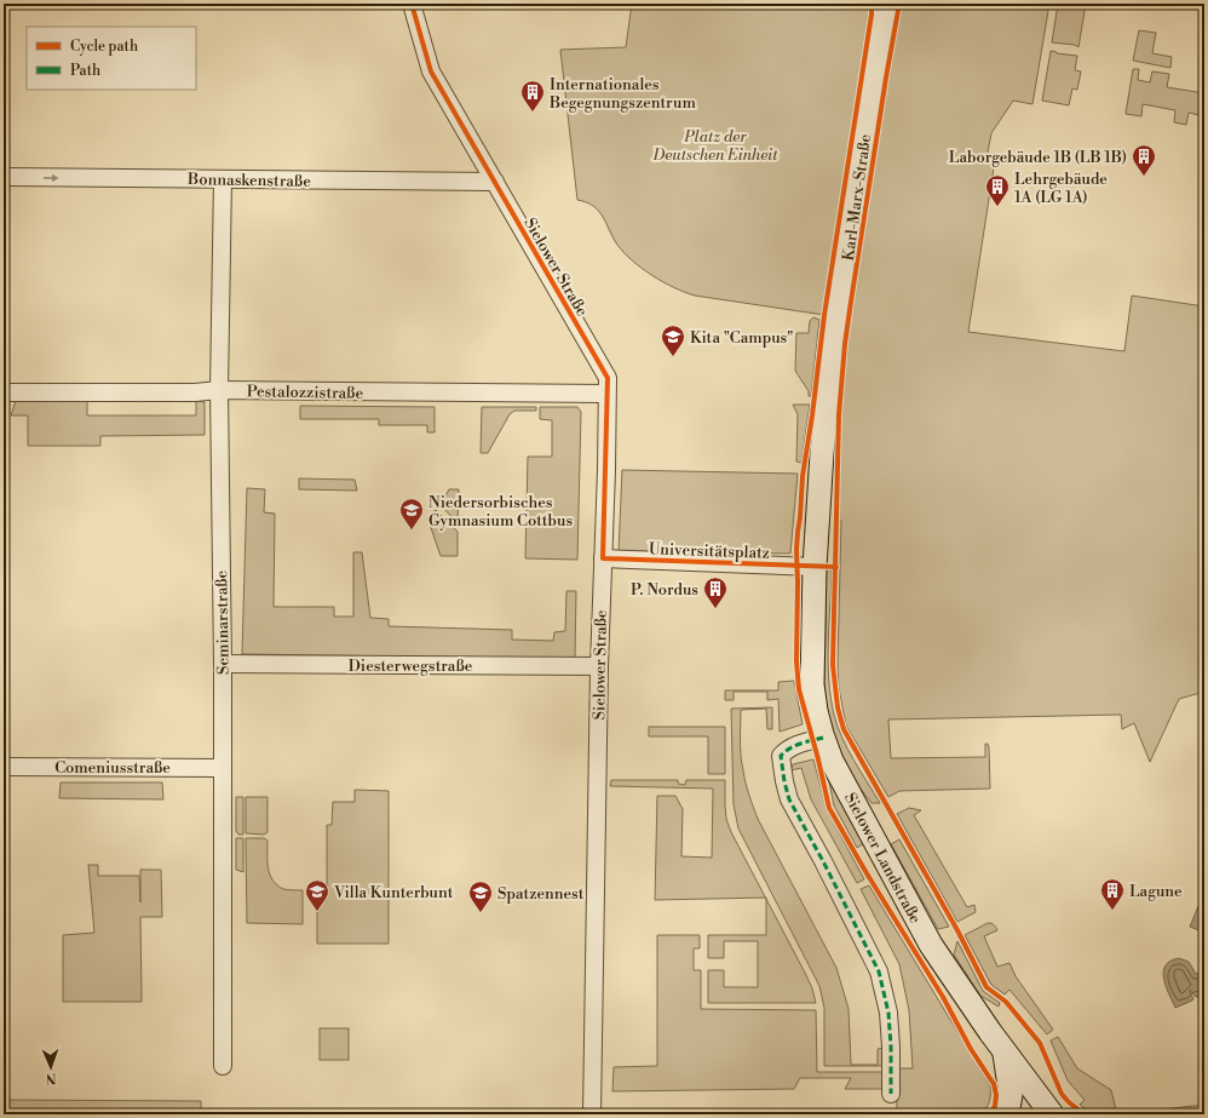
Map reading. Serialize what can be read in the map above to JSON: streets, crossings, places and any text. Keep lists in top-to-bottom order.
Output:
{
  "streets": {
    "street": [
      "Bonnaskenstraße",
      "Karl-Marx-Straße",
      "Sielower Straße",
      "Pestalozzistraße",
      "Universitätsplatz",
      "Seminarstraße",
      "Diesterwegstraße",
      "Comeniusstraße",
      "Sielower Landstraße"
    ]
  },
  "crossings": [
    ["Bonnaskenstraße", "Sielower Straße"],
    ["Bonnaskenstraße", "Seminarstraße"],
    ["Karl-Marx-Straße", "Universitätsplatz"],
    ["Karl-Marx-Straße", "Sielower Landstraße"],
    ["Sielower Straße", "Pestalozzistraße"],
    ["Sielower Straße", "Universitätsplatz"],
    ["Sielower Straße", "Diesterwegstraße"],
    ["Pestalozzistraße", "Seminarstraße"],
    ["Universitätsplatz", "Sielower Landstraße"],
    ["Seminarstraße", "Diesterwegstraße"],
    ["Seminarstraße", "Comeniusstraße"]
  ],
  "one_way": ["Bonnaskenstraße"],
  "parks": ["Platz der Deutschen Einheit"],
  "places": {
    "building": [
      "Internationales Begegnungszentrum",
      "Laborgebäude 1B (LB 1B)",
      "Lehrgebäude 1A (LG 1A)",
      "P. Nordus",
      "Lagune"
    ],
    "school or university": [
      "Kita \"Campus\"",
      "Niedersorbisches Gymnasium Cottbus",
      "Villa Kunterbunt",
      "Spatzennest"
    ]
  },
  "legend": ["Cycle path", "Path"],
  "north": "bottom"
}
